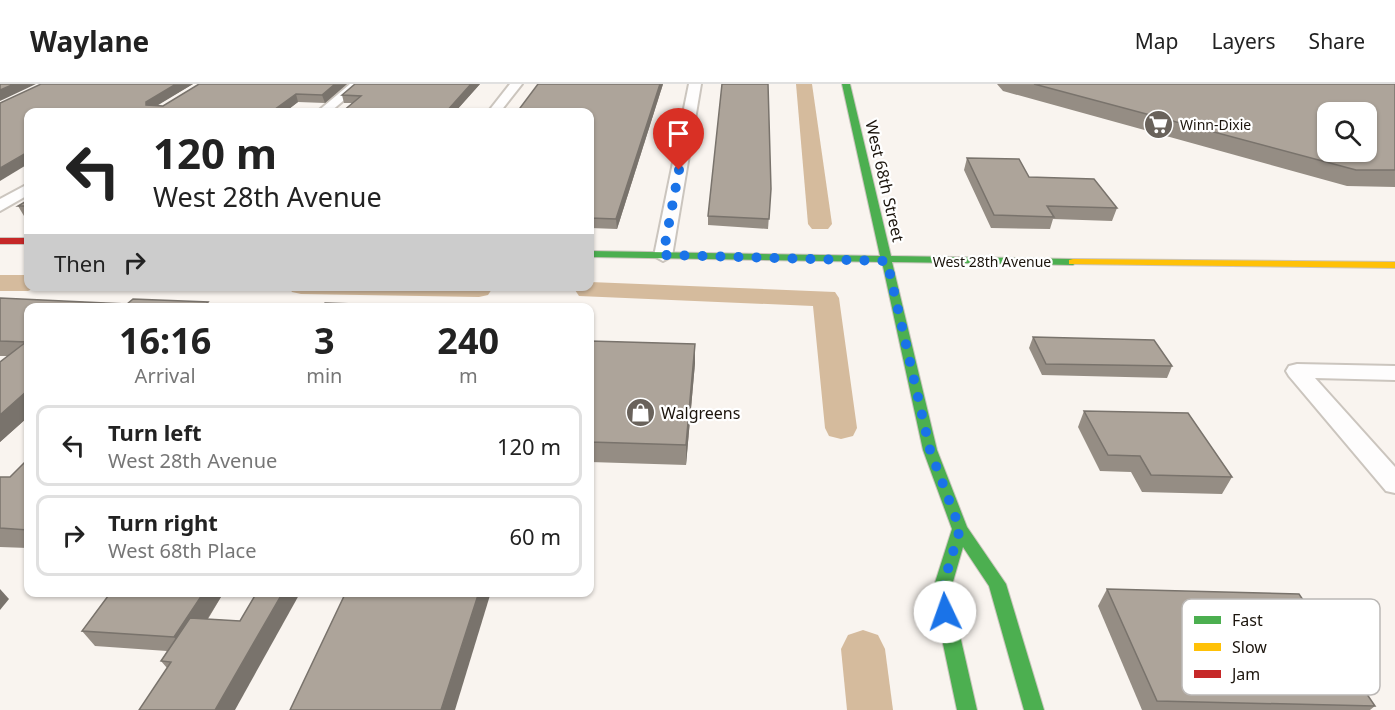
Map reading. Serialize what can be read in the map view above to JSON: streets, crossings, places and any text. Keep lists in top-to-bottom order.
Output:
{
  "streets": {
    "main road": ["West 68th Street", "West 28th Avenue"]
  },
  "crossings": [
    ["West 68th Street", "West 28th Avenue"]
  ],
  "places": {
    "supermarket": ["Winn-Dixie"],
    "shop": ["Walgreens"]
  },
  "legend": ["Fast", "Slow", "Jam"],
  "page": {
    "header": "Waylane",
    "nav": ["Map", "Layers", "Share"],
    "turn": ["120 m", "West 28th Avenue"],
    "then": "Then",
    "eta": [
      "16:16",
      "Arrival",
      "3",
      "min",
      "240",
      "m"
    ],
    "list": [
      {
        "name": "Turn left",
        "note": "West 28th Avenue",
        "value": "120 m"
      },
      {
        "name": "Turn right",
        "note": "West 68th Place",
        "value": "60 m"
      }
    ]
  }
}
